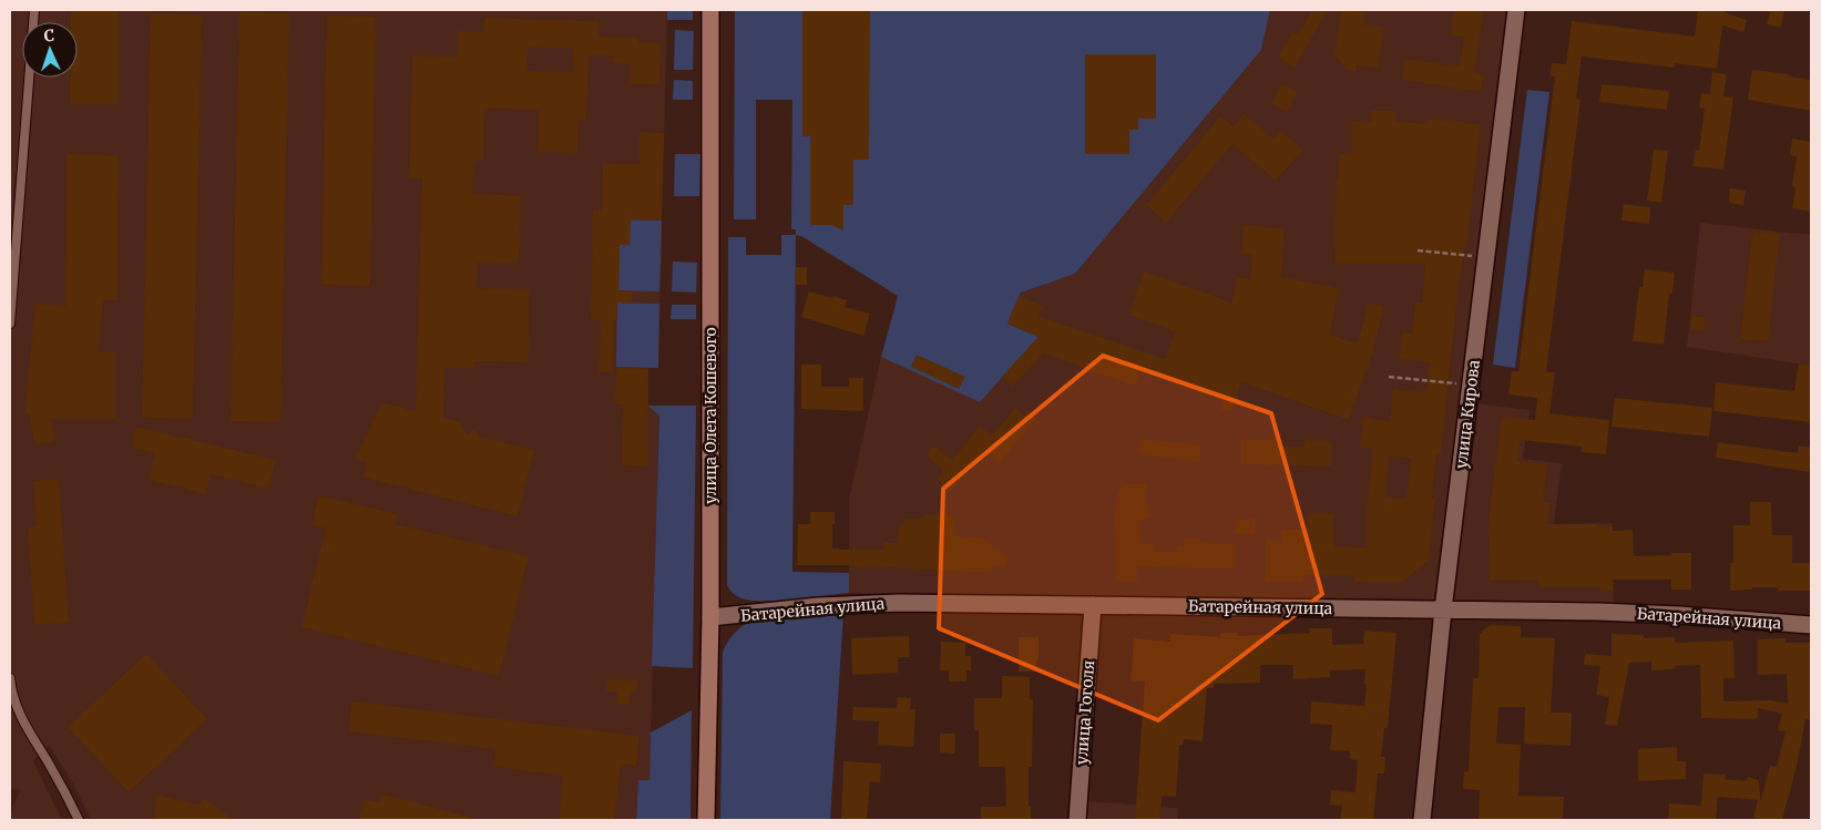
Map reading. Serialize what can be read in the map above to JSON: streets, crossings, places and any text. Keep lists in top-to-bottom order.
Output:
{
  "streets": {
    "street": [
      "улица Кирова",
      "улица Олега Кошевого",
      "Батарейная улица",
      "улица Гоголя"
    ]
  },
  "crossings": [
    ["улица Кирова", "Батарейная улица"],
    ["улица Олега Кошевого", "Батарейная улица"],
    ["Батарейная улица", "улица Гоголя"]
  ],
  "north": "top"
}
